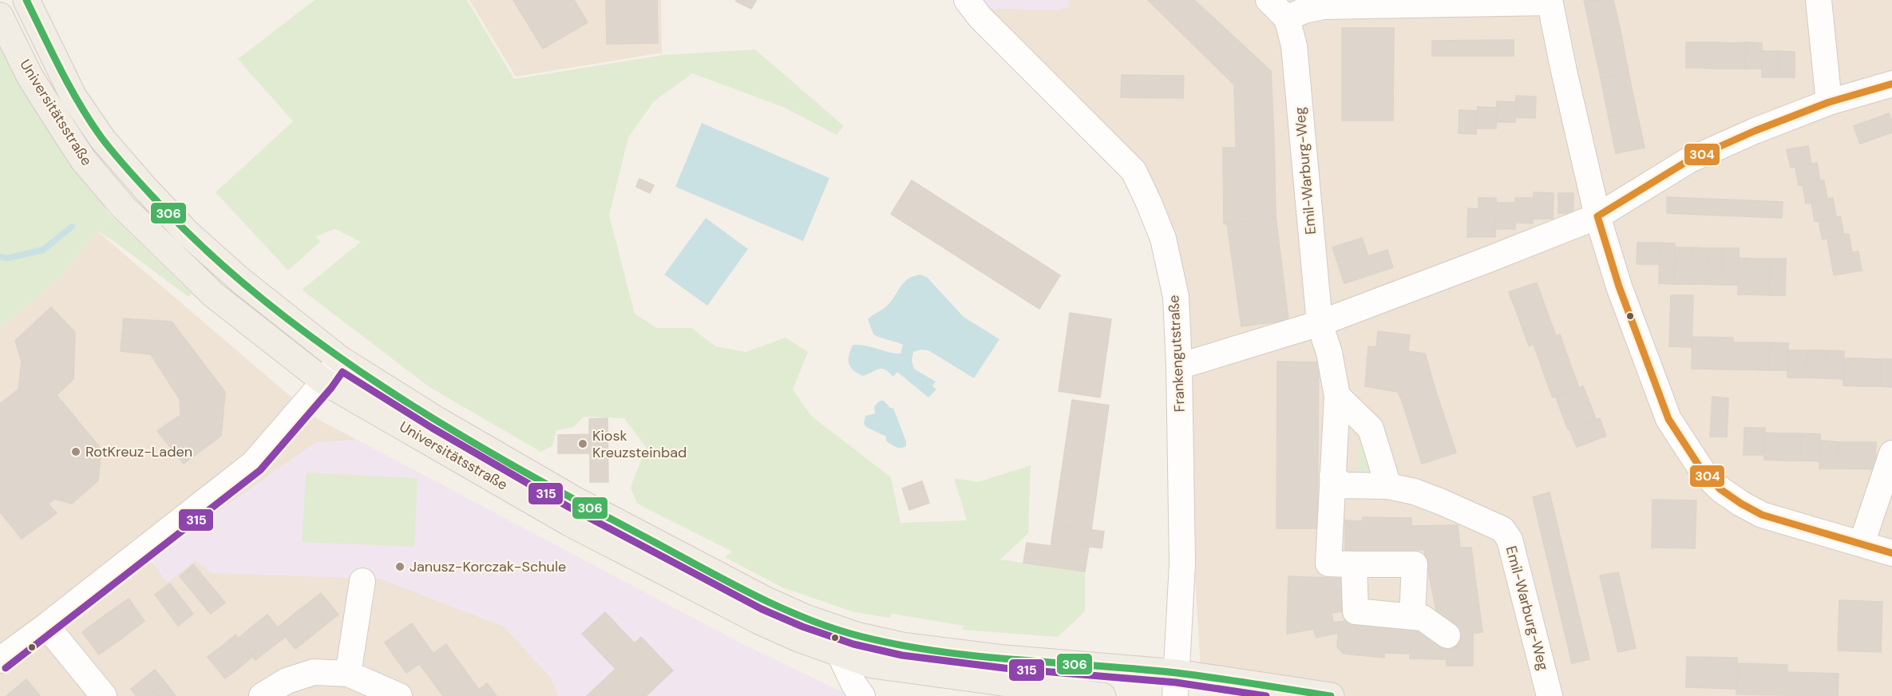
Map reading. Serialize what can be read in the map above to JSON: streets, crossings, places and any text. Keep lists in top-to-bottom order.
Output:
{
  "streets": {
    "main road": ["Universitätsstraße"],
    "street": ["Emil-Warburg-Weg", "Frankengutstraße"]
  },
  "crossings": [
    ["Universitätsstraße", "Frankengutstraße"]
  ],
  "places": ["Kiosk Kreuzsteinbad", "RotKreuz-Laden", "Janusz-Korczak-Schule"],
  "lines": ["transit line 306", "transit line 304", "transit line 315"]
}
